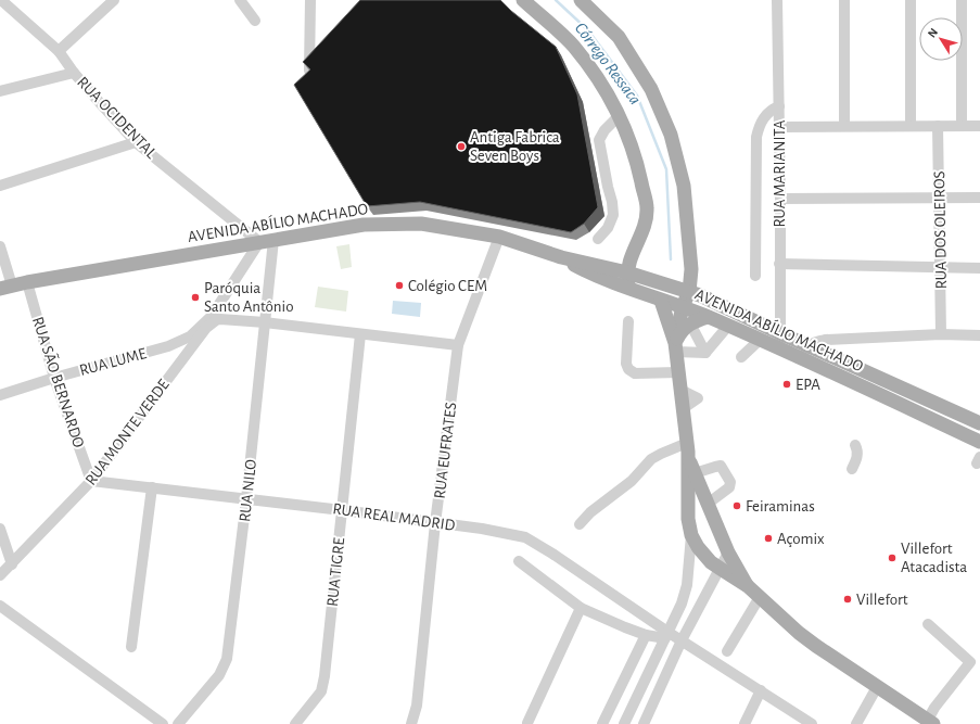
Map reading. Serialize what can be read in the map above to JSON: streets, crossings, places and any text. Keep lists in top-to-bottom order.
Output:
{
  "streets": {
    "main road": ["AVENIDA ABÍLIO MACHADO"],
    "street": [
      "RUA OCIDENTAL",
      "RUA MARIANITA",
      "RUA DOS OLEIROS",
      "RUA LUME",
      "RUA SÃO BERNARDO",
      "RUA MONTE VERDE",
      "RUA EUFRATES",
      "RUA NILO",
      "RUA REAL MADRID",
      "RUA TIGRE"
    ]
  },
  "crossings": [
    ["RUA OCIDENTAL", "AVENIDA ABÍLIO MACHADO"],
    ["RUA OCIDENTAL", "RUA LUME"],
    ["RUA OCIDENTAL", "RUA NILO"],
    ["RUA MARIANITA", "AVENIDA ABÍLIO MACHADO"],
    ["AVENIDA ABÍLIO MACHADO", "RUA LUME"],
    ["AVENIDA ABÍLIO MACHADO", "RUA SÃO BERNARDO"],
    ["AVENIDA ABÍLIO MACHADO", "RUA EUFRATES"],
    ["AVENIDA ABÍLIO MACHADO", "RUA NILO"],
    ["RUA LUME", "RUA SÃO BERNARDO"],
    ["RUA LUME", "RUA NILO"],
    ["RUA SÃO BERNARDO", "RUA MONTE VERDE"],
    ["RUA SÃO BERNARDO", "RUA REAL MADRID"],
    ["RUA MONTE VERDE", "RUA EUFRATES"],
    ["RUA MONTE VERDE", "RUA NILO"],
    ["RUA MONTE VERDE", "RUA REAL MADRID"],
    ["RUA MONTE VERDE", "RUA TIGRE"],
    ["RUA EUFRATES", "RUA REAL MADRID"],
    ["RUA NILO", "RUA REAL MADRID"],
    ["RUA REAL MADRID", "RUA TIGRE"]
  ],
  "water": ["Córrego Ressaca"],
  "places": [
    "Antiga Fabrica Seven Boys",
    "Colégio CEM",
    "Paróquia Santo Antônio",
    "EPA",
    "Feiraminas",
    "Açomix",
    "Villefort Atacadista",
    "Villefort"
  ],
  "north": "top left"
}
